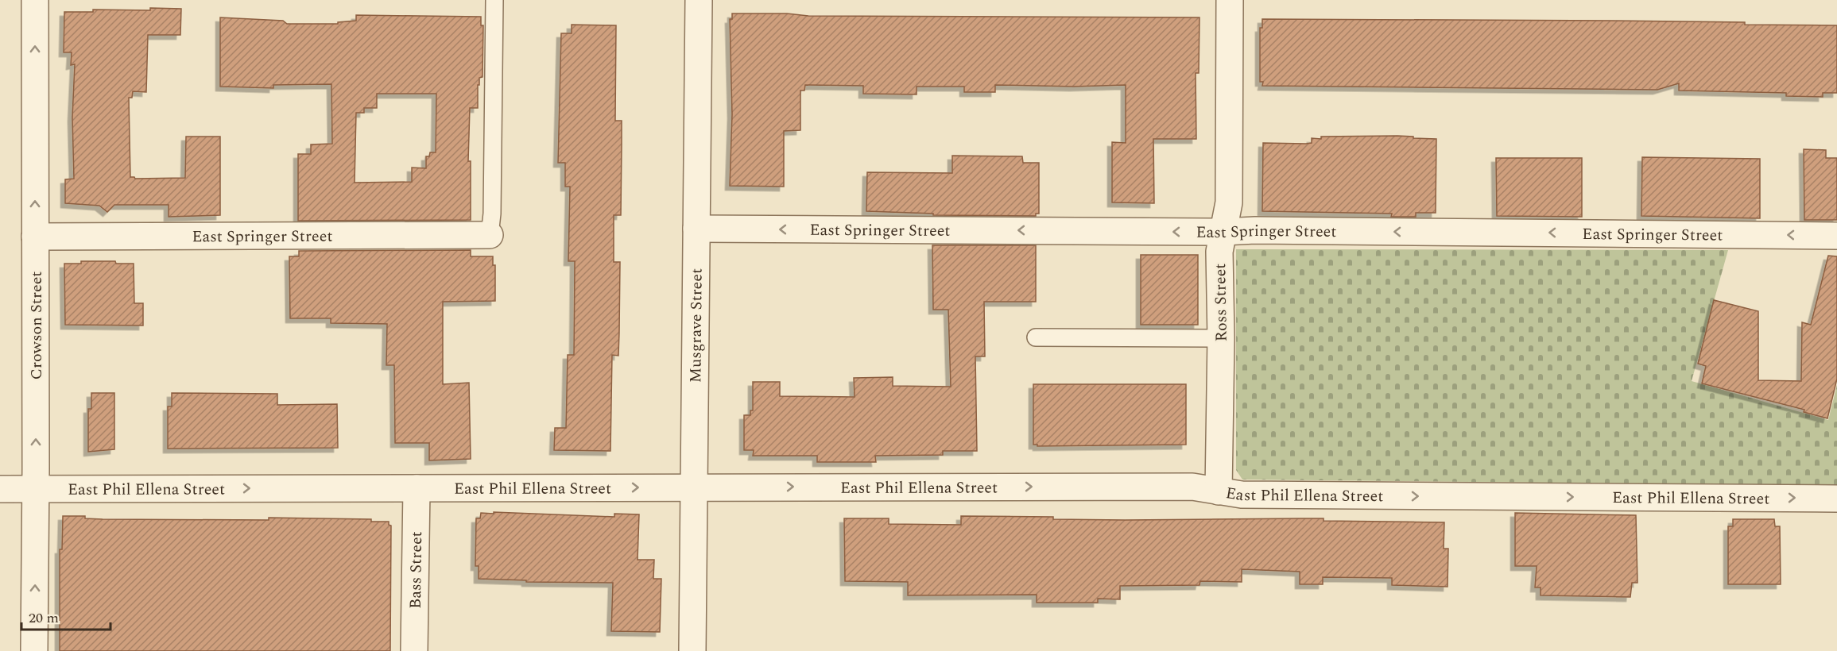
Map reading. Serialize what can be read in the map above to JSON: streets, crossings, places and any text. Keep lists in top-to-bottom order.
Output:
{
  "streets": {
    "street": [
      "East Springer Street",
      "Ross Street",
      "Crowson Street",
      "Musgrave Street",
      "East Phil Ellena Street",
      "Bass Street"
    ]
  },
  "crossings": [
    ["East Springer Street", "Ross Street"],
    ["East Springer Street", "Crowson Street"],
    ["East Springer Street", "Musgrave Street"],
    ["Ross Street", "East Phil Ellena Street"],
    ["Crowson Street", "East Phil Ellena Street"],
    ["Musgrave Street", "East Phil Ellena Street"],
    ["East Phil Ellena Street", "Bass Street"]
  ],
  "one_way": ["East Springer Street", "Crowson Street", "East Phil Ellena Street"],
  "scale_bar": "20 m"
}
